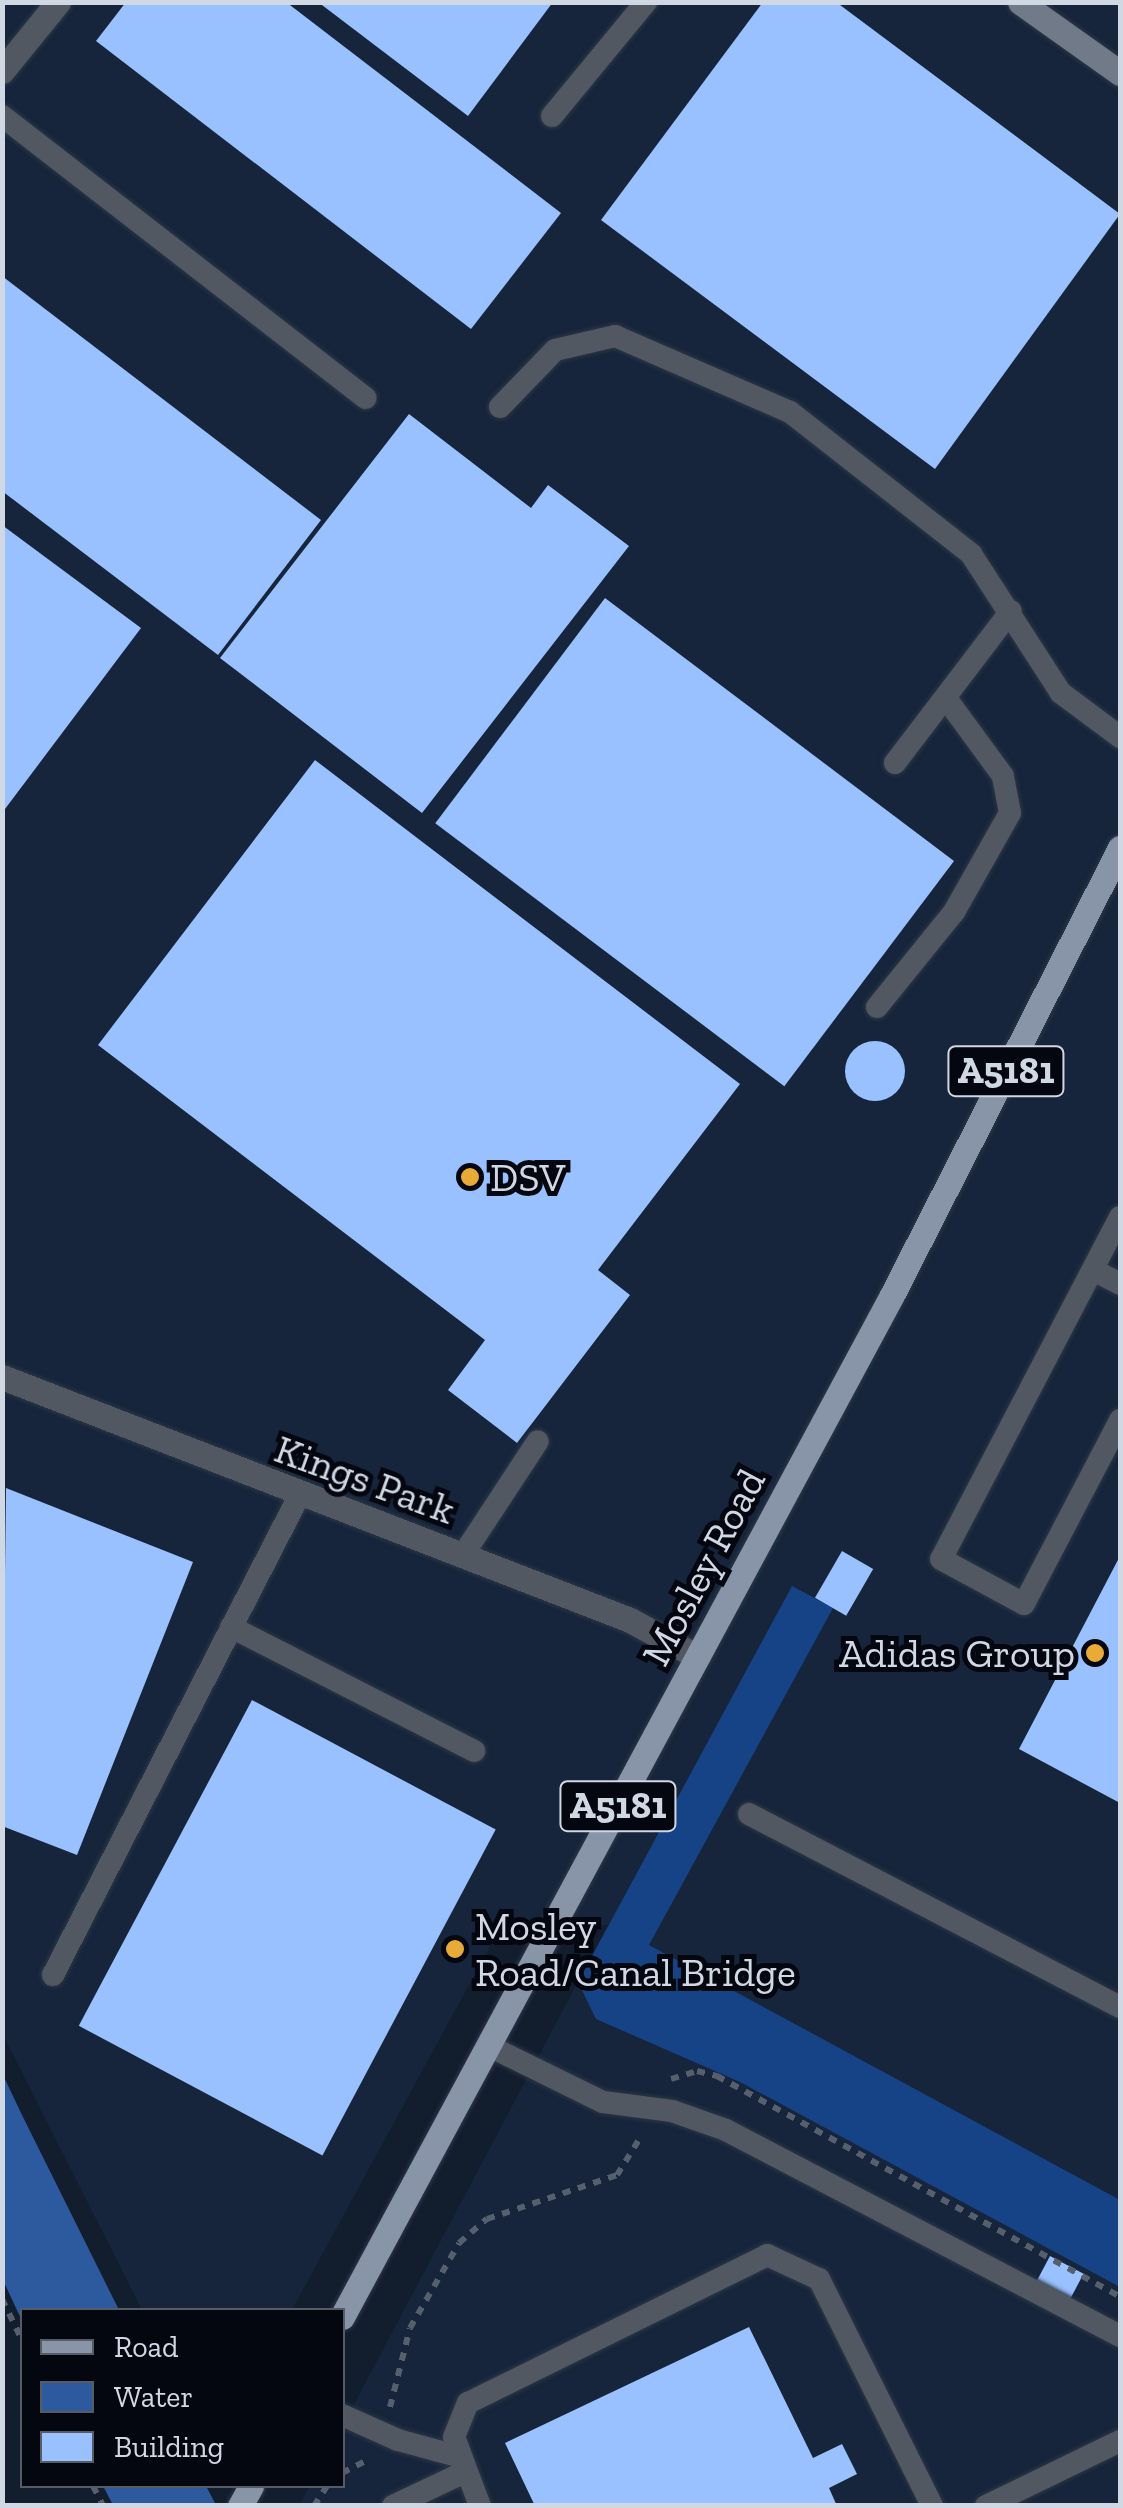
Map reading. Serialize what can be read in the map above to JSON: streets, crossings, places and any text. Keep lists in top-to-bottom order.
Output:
{
  "streets": {
    "main road": ["A5181", "Mosley Road"],
    "street": ["Kings Park"]
  },
  "crossings": [
    ["Kings Park", "Mosley Road"]
  ],
  "places": ["DSV", "Adidas Group", "Mosley Road/Canal Bridge"],
  "legend": ["Road", "Water", "Building"]
}
